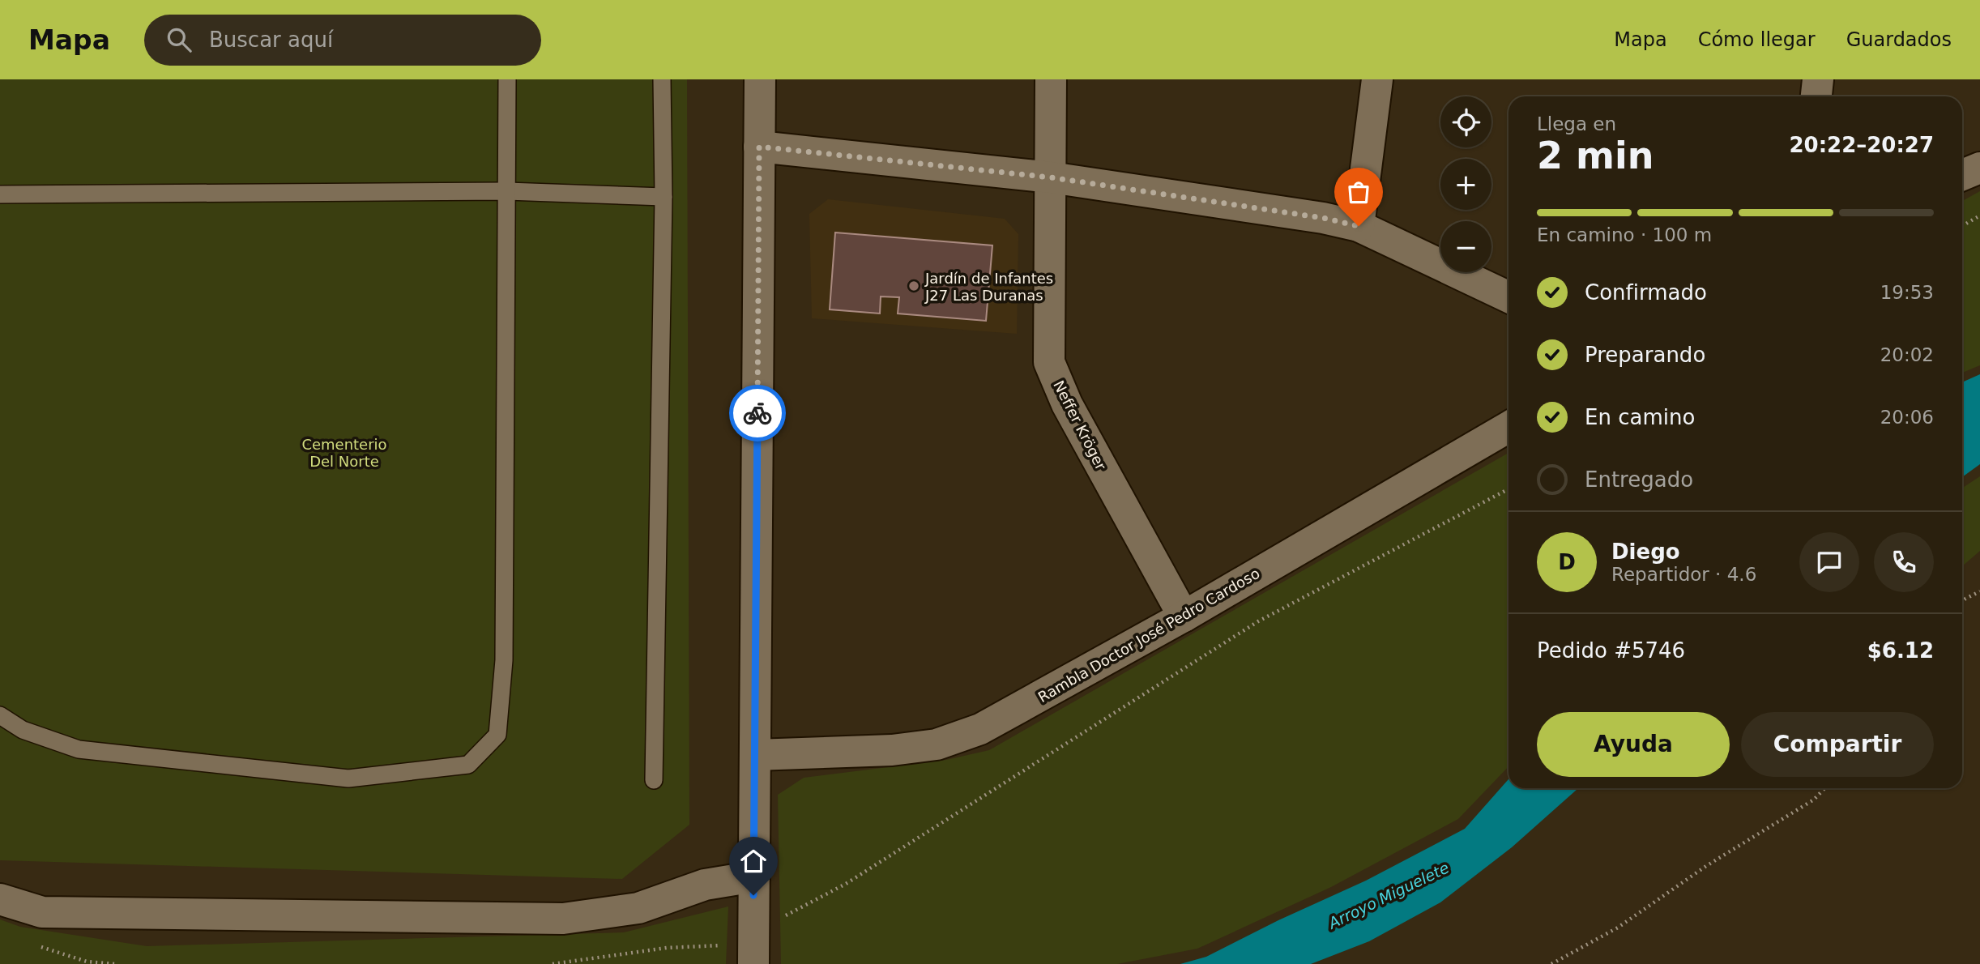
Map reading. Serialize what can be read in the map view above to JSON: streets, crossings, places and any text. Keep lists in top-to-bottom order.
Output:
{
  "streets": {
    "street": ["Neffer Kröger", "Rambla Doctor José Pedro Cardoso"]
  },
  "crossings": [
    ["Neffer Kröger", "Rambla Doctor José Pedro Cardoso"]
  ],
  "water": ["Arroyo Miguelete"],
  "parks": ["Cementerio Del Norte"],
  "places": ["Jardín de Infantes J27 Las Duranas"],
  "page": {
    "header": "Mapa",
    "search": "Buscar aquí",
    "nav": ["Mapa", "Cómo llegar", "Guardados"],
    "map_buttons": ["+", "−"],
    "heading": ["2 min", "Llega en", "20:22–20:27"],
    "panel": [
      "Diego",
      "Repartidor · 4.6",
      "Pedido #5746",
      "$6.12"
    ],
    "bar": "En camino · 100 m",
    "list": [
      ["Confirmado", "19:53"],
      ["Preparando", "20:02"],
      ["En camino", "20:06"],
      "Entregado"
    ],
    "round": "D",
    "buttons": ["Ayuda", "Compartir"]
  }
}
